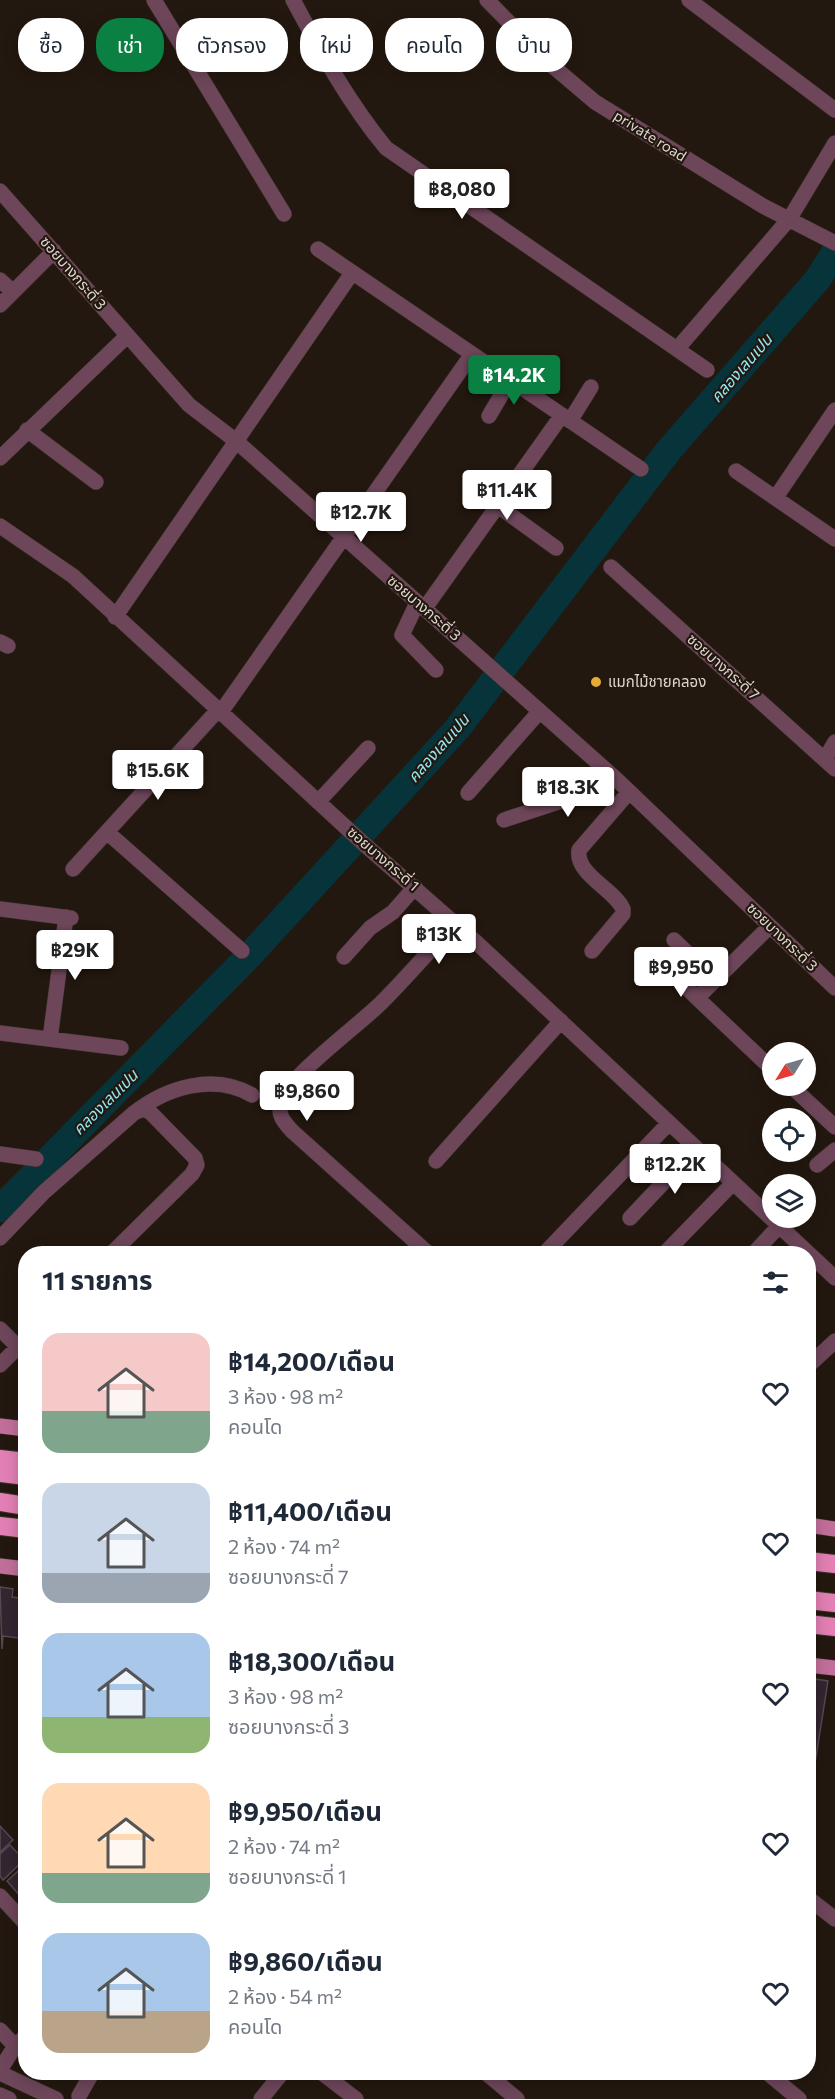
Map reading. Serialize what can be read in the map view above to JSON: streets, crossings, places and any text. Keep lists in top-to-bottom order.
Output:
{
  "streets": {
    "street": [
      "private road",
      "ซอยบางกระดี่ 3",
      "ซอยบางกระดี่ 7",
      "ซอยบางกระดี่ 1"
    ]
  },
  "water": ["คลองเลนเปน"],
  "places": ["แมกไม้ชายคลอง"],
  "north": "bottom left",
  "page": {
    "chip": [
      "ซื้อ",
      "เช่า",
      "ตัวกรอง",
      "ใหม่",
      "คอนโด",
      "บ้าน"
    ],
    "price": [
      "฿8,080",
      "฿14.2K",
      "฿11.4K",
      "฿12.7K",
      "฿15.6K",
      "฿18.3K",
      "฿13K",
      "฿29K",
      "฿9,950",
      "฿9,860",
      "฿12.2K"
    ],
    "heading": "11 รายการ",
    "list": [
      {
        "name": "฿14,200/เดือน",
        "note": "3 ห้อง · 98 m² · คอนโด"
      },
      {
        "name": "฿11,400/เดือน",
        "note": "2 ห้อง · 74 m² · ซอยบางกระดี่ 7"
      },
      {
        "name": "฿18,300/เดือน",
        "note": "3 ห้อง · 98 m² · ซอยบางกระดี่ 3"
      },
      {
        "name": "฿9,950/เดือน",
        "note": "2 ห้อง · 74 m² · ซอยบางกระดี่ 1"
      },
      {
        "name": "฿9,860/เดือน",
        "note": "2 ห้อง · 54 m² · คอนโด"
      }
    ]
  }
}
